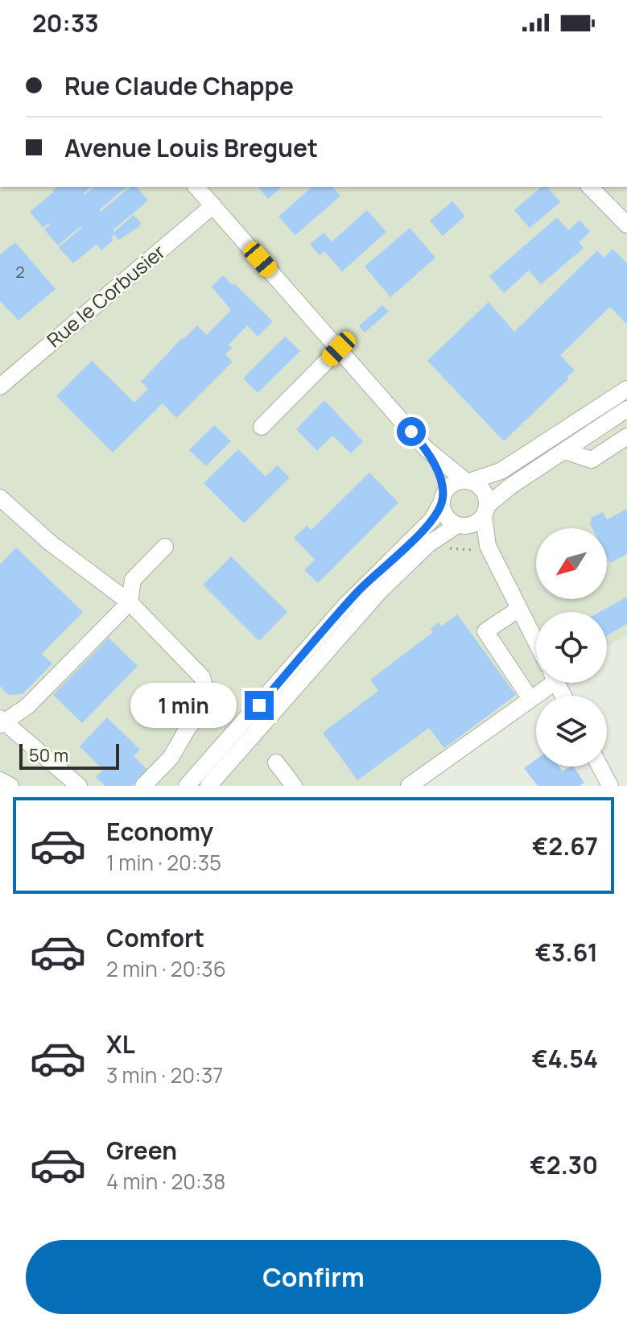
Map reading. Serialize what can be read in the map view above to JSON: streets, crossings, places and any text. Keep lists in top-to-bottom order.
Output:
{
  "streets": {
    "street": ["Rue le Corbusier"]
  },
  "house_numbers": ["2"],
  "scale_bar": "50 m",
  "north": "bottom left",
  "page": {
    "status": "20:33",
    "banner": ["Rue Claude Chappe", "Avenue Louis Breguet"],
    "bubble": "1 min",
    "scale": "50 m",
    "list": [
      {
        "name": "Economy",
        "note": "1 min · 20:35",
        "value": "€2.67"
      },
      {
        "name": "Comfort",
        "note": "2 min · 20:36",
        "value": "€3.61"
      },
      {
        "name": "XL",
        "note": "3 min · 20:37",
        "value": "€4.54"
      },
      {
        "name": "Green",
        "note": "4 min · 20:38",
        "value": "€2.30"
      }
    ],
    "buttons": "Confirm"
  }
}
